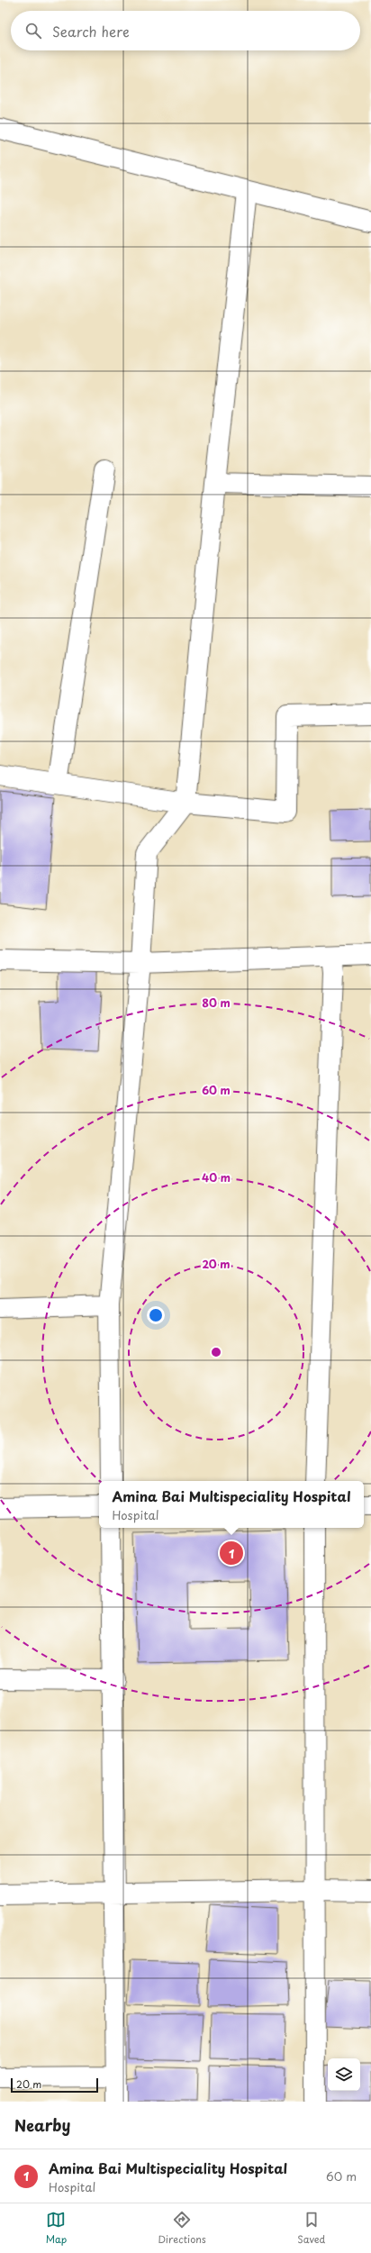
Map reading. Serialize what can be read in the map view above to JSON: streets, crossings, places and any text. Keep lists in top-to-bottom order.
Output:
{
  "scale_bar": "20 m",
  "page": {
    "search": "Search here",
    "popup": ["Amina Bai Multispeciality Hospital", "Hospital"],
    "pins": "1",
    "scale": "20 m",
    "heading": "Nearby",
    "list": [
      {
        "mark": "1",
        "name": "Amina Bai Multispeciality Hospital",
        "note": "Hospital",
        "value": "60 m"
      }
    ],
    "nav": ["Map", "Directions", "Saved"]
  },
  "rings": [
    "80 m",
    "60 m",
    "40 m",
    "20 m"
  ]
}
